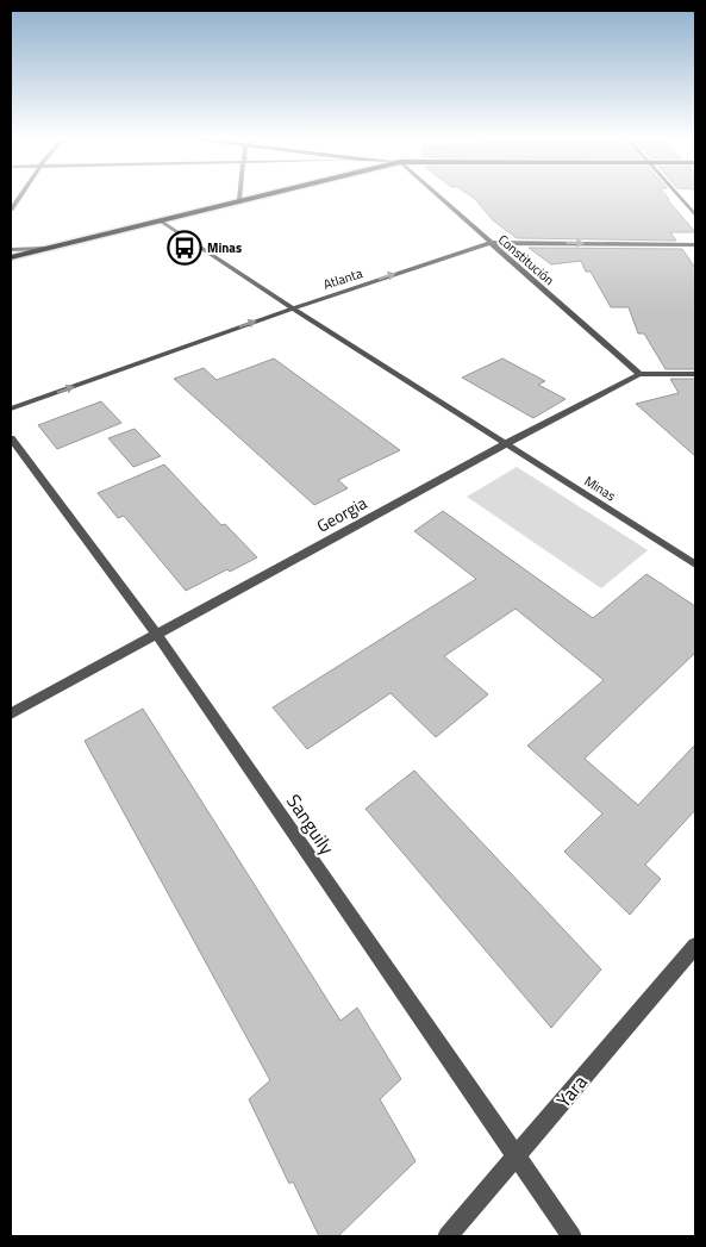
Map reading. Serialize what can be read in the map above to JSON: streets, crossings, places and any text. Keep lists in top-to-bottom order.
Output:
{
  "streets": {
    "street": [
      "Constitución",
      "Atlanta",
      "Minas",
      "Georgia",
      "Sanguily",
      "Yara"
    ]
  },
  "crossings": [
    ["Constitución", "Atlanta"],
    ["Constitución", "Georgia"],
    ["Atlanta", "Minas"],
    ["Minas", "Georgia"],
    ["Georgia", "Sanguily"],
    ["Sanguily", "Yara"]
  ],
  "one_way": ["Atlanta"],
  "places": {
    "bus stop": ["Minas"]
  }
}
